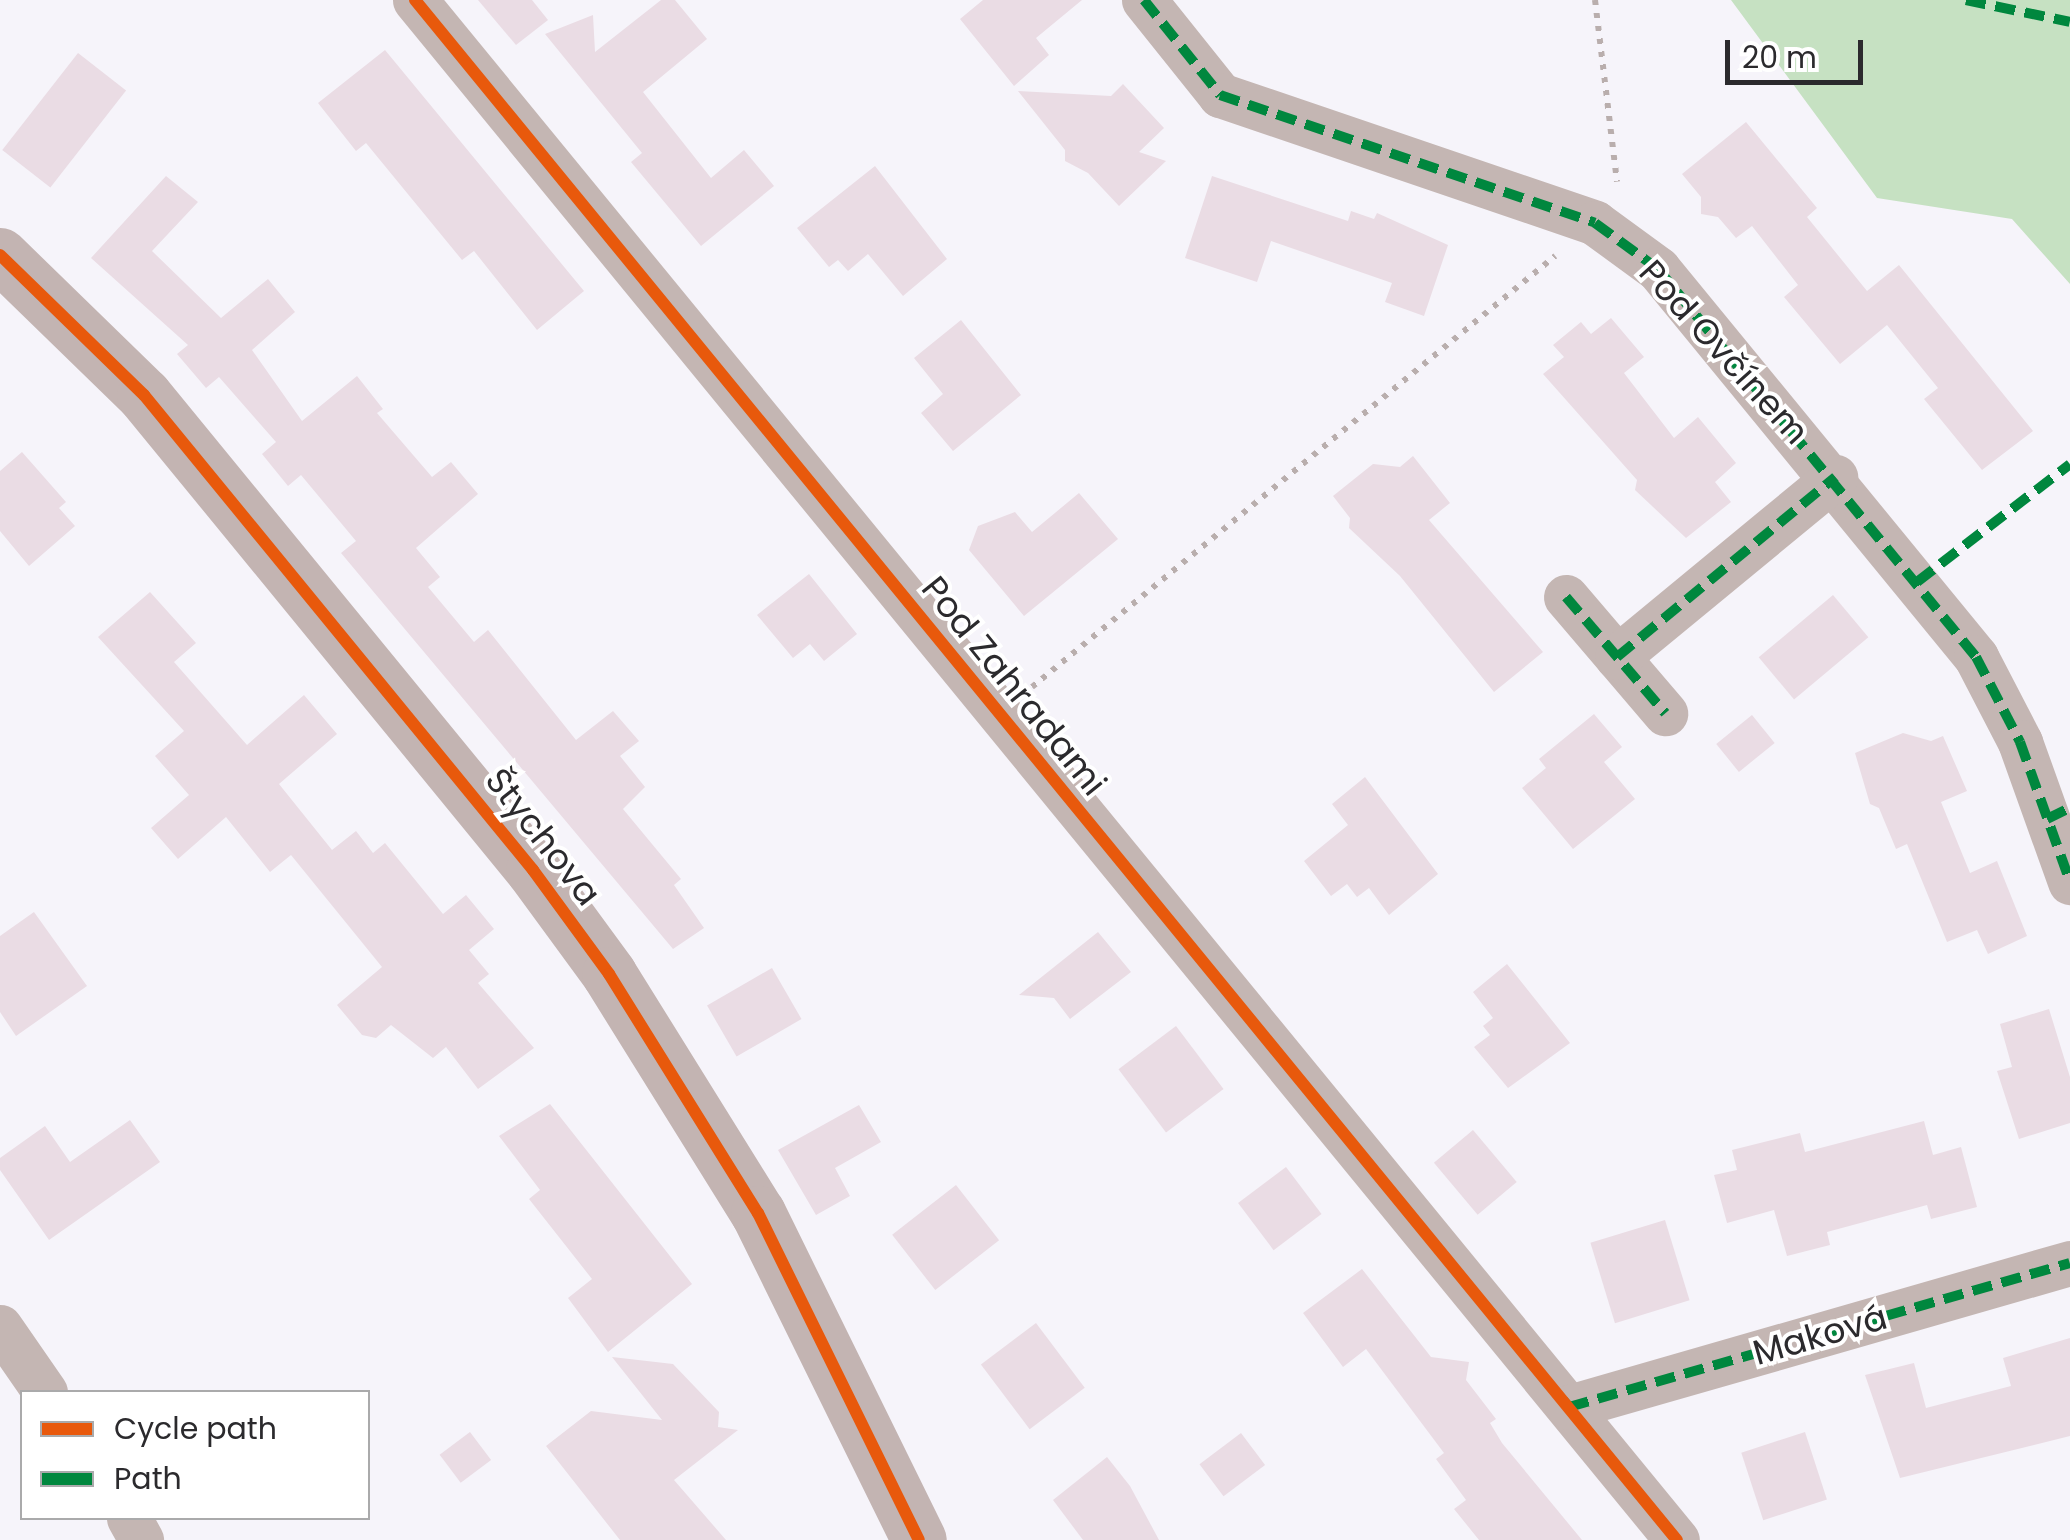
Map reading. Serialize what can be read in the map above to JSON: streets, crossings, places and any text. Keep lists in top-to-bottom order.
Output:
{
  "streets": {
    "street": [
      "Pod Ovčínem",
      "Pod Zahradami",
      "Štychova",
      "Maková"
    ]
  },
  "crossings": [
    ["Pod Zahradami", "Maková"]
  ],
  "legend": ["Cycle path", "Path"],
  "scale_bar": "20 m"
}
